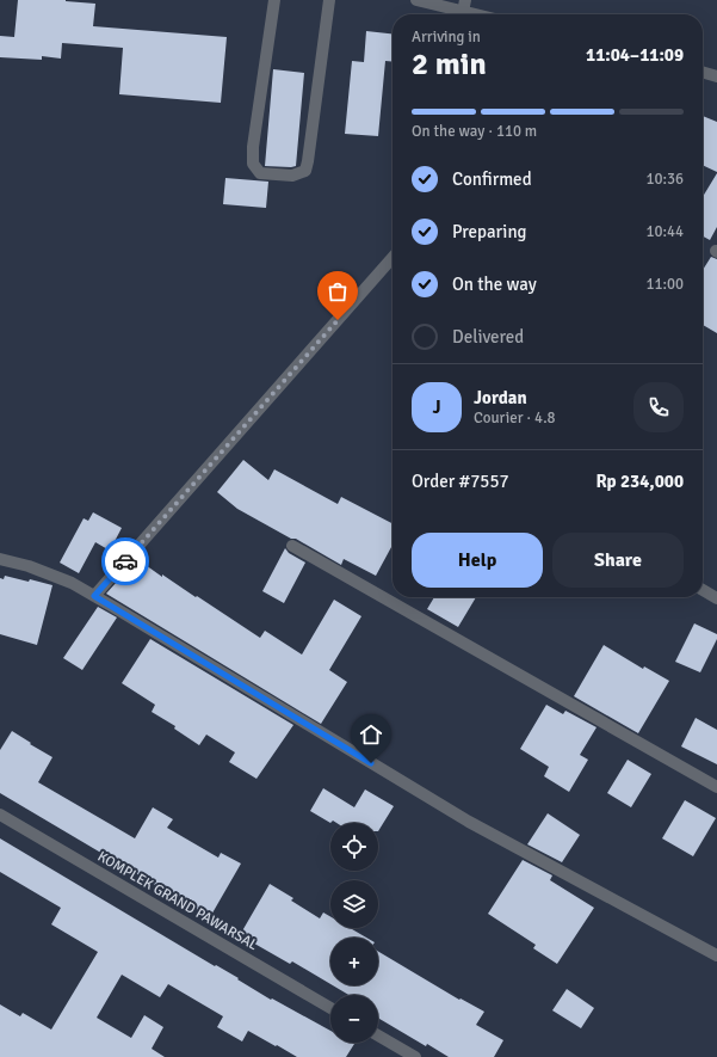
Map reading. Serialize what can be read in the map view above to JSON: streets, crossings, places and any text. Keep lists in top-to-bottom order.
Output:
{
  "streets": {
    "street": ["KOMPLEK GRAND PAWARSAL"]
  },
  "page": {
    "heading": ["2 min", "Arriving in", "11:04–11:09"],
    "panel": [
      "Jordan",
      "Courier · 4.8",
      "Order #7557",
      "Rp 234,000"
    ],
    "bar": "On the way · 110 m",
    "list": [
      ["Confirmed", "10:36"],
      ["Preparing", "10:44"],
      ["On the way", "11:00"],
      "Delivered"
    ],
    "round": "J",
    "buttons": ["Help", "Share"],
    "map_buttons": ["+", "−"]
  }
}
